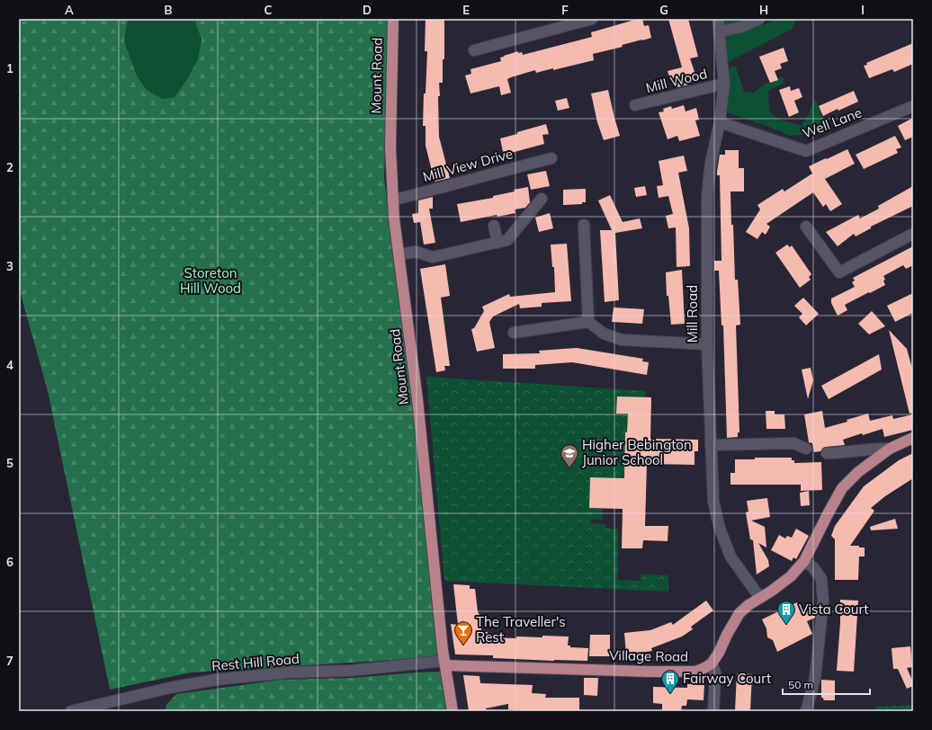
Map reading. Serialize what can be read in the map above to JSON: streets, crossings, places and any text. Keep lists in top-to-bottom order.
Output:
{
  "streets": {
    "main road": ["Mount Road", "Village Road"],
    "street": [
      "Mill Wood",
      "Well Lane",
      "Mill View Drive",
      "Mill Road",
      "Rest Hill Road"
    ]
  },
  "crossings": [
    ["Mount Road", "Mill View Drive"],
    ["Mount Road", "Village Road"],
    ["Mount Road", "Rest Hill Road"],
    ["Mill Wood", "Mill Road"],
    ["Well Lane", "Mill Road"],
    ["Village Road", "Rest Hill Road"]
  ],
  "parks": ["Storeton Hill Wood"],
  "places": {
    "school or university": ["Higher Bebington Junior School"],
    "building": ["Vista Court", "Fairway Court"],
    "bar": ["The Traveller's Rest"]
  },
  "scale_bar": "50 m",
  "grid": {
    "columns": [
      "A",
      "B",
      "C",
      "D",
      "E",
      "F",
      "G",
      "H",
      "I"
    ],
    "rows": [
      "1",
      "2",
      "3",
      "4",
      "5",
      "6",
      "7"
    ]
  }
}
